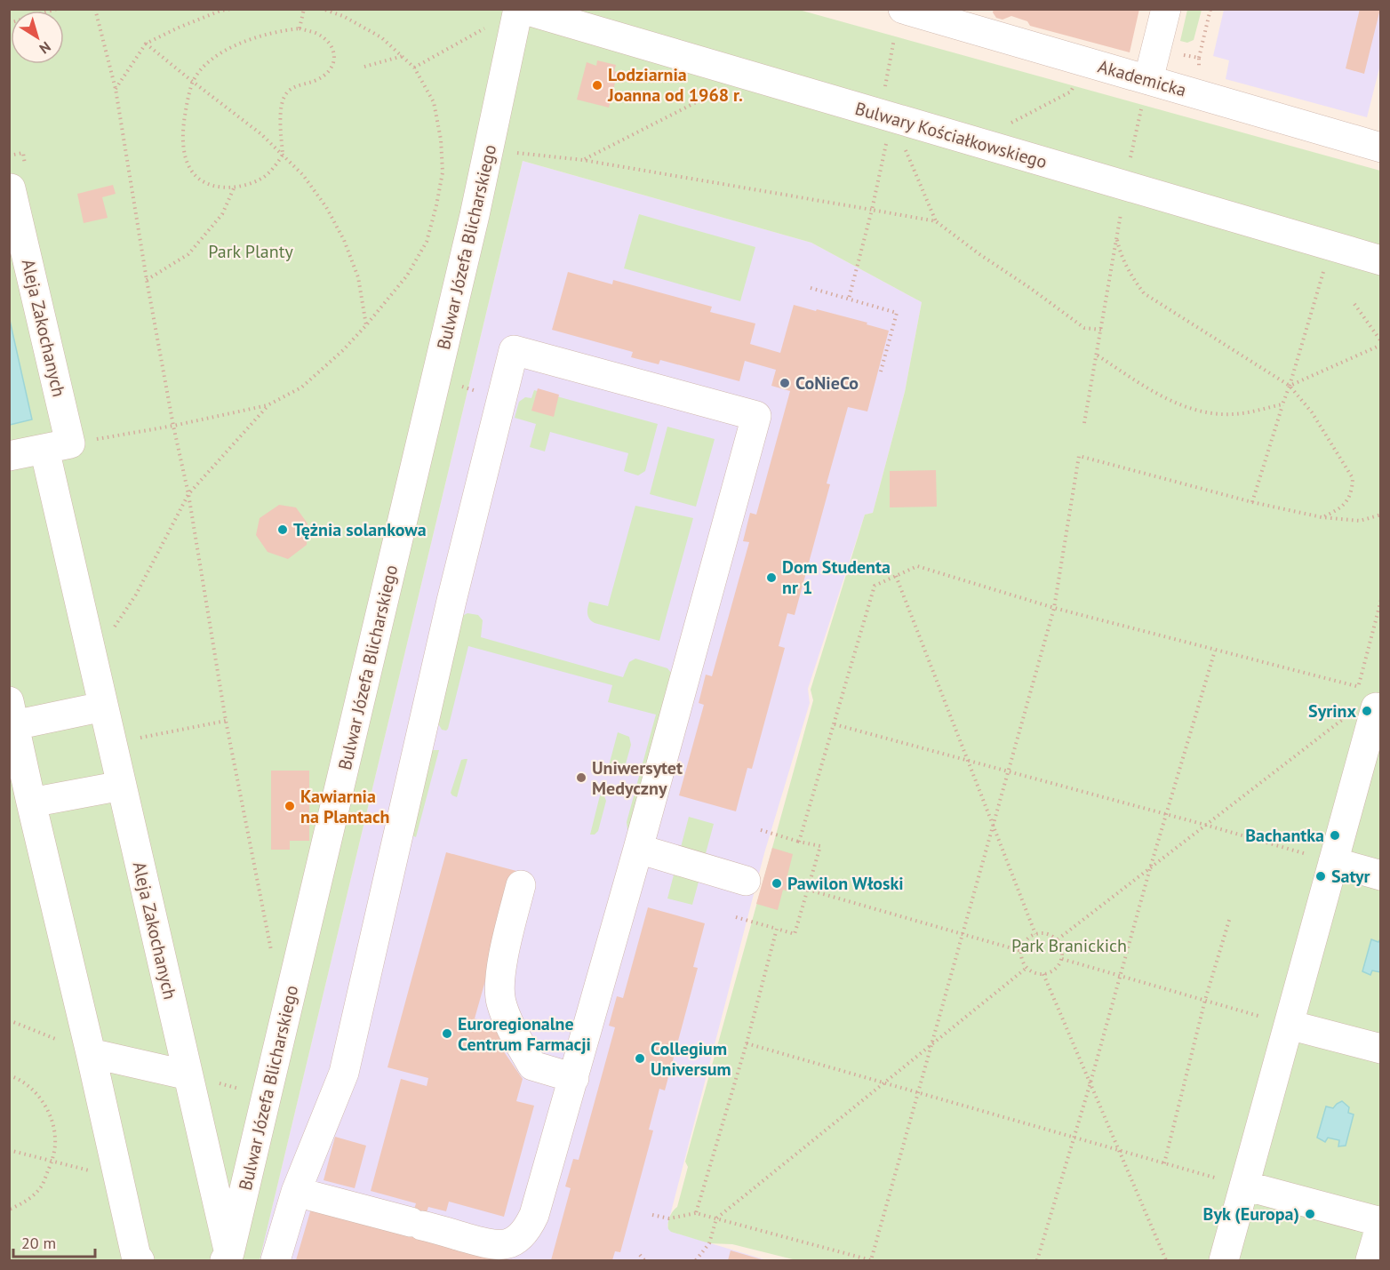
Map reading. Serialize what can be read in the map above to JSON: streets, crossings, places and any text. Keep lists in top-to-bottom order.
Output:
{
  "streets": {
    "street": [
      "Akademicka",
      "Bulwary Kościałkowskiego",
      "Bulwar Józefa Blicharskiego",
      "Aleja Zakochanych"
    ]
  },
  "crossings": [
    ["Bulwary Kościałkowskiego", "Bulwar Józefa Blicharskiego"],
    ["Bulwar Józefa Blicharskiego", "Aleja Zakochanych"]
  ],
  "parks": ["Park Planty", "Park Branickich"],
  "places": [
    "Lodziarnia Joanna od 1968 r.",
    "CoNieCo",
    "Tężnia solankowa",
    "Dom Studenta nr 1",
    "Syrinx",
    "Uniwersytet Medyczny",
    "Kawiarnia na Plantach",
    "Bachantka",
    "Satyr",
    "Pawilon Włoski",
    "Euroregionalne Centrum Farmacji",
    "Collegium Universum",
    "Byk (Europa)"
  ],
  "scale_bar": "20 m",
  "north": "bottom right"
}
